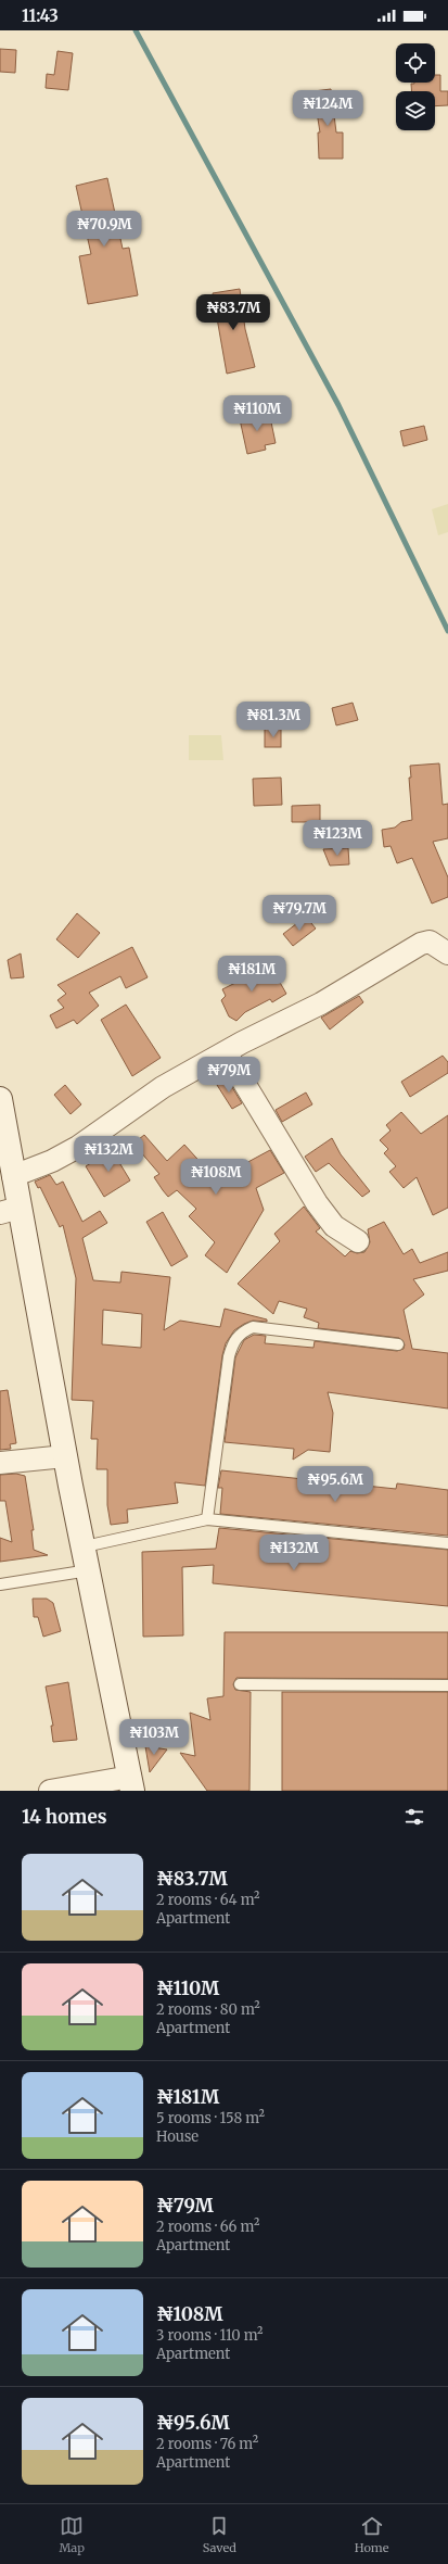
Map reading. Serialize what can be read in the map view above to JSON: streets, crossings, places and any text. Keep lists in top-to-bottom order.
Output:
{
  "page": {
    "status": "11:43",
    "price": [
      "₦124M",
      "₦70.9M",
      "₦83.7M",
      "₦110M",
      "₦81.3M",
      "₦123M",
      "₦79.7M",
      "₦181M",
      "₦79M",
      "₦132M",
      "₦108M",
      "₦95.6M",
      "₦132M",
      "₦103M"
    ],
    "heading": "14 homes",
    "list": [
      {
        "name": "₦83.7M",
        "note": "2 rooms · 64 m² · Apartment"
      },
      {
        "name": "₦110M",
        "note": "2 rooms · 80 m² · Apartment"
      },
      {
        "name": "₦181M",
        "note": "5 rooms · 158 m² · House"
      },
      {
        "name": "₦79M",
        "note": "2 rooms · 66 m² · Apartment"
      },
      {
        "name": "₦108M",
        "note": "3 rooms · 110 m² · Apartment"
      },
      {
        "name": "₦95.6M",
        "note": "2 rooms · 76 m² · Apartment"
      }
    ],
    "tabs": ["Map", "Saved", "Home"]
  }
}
